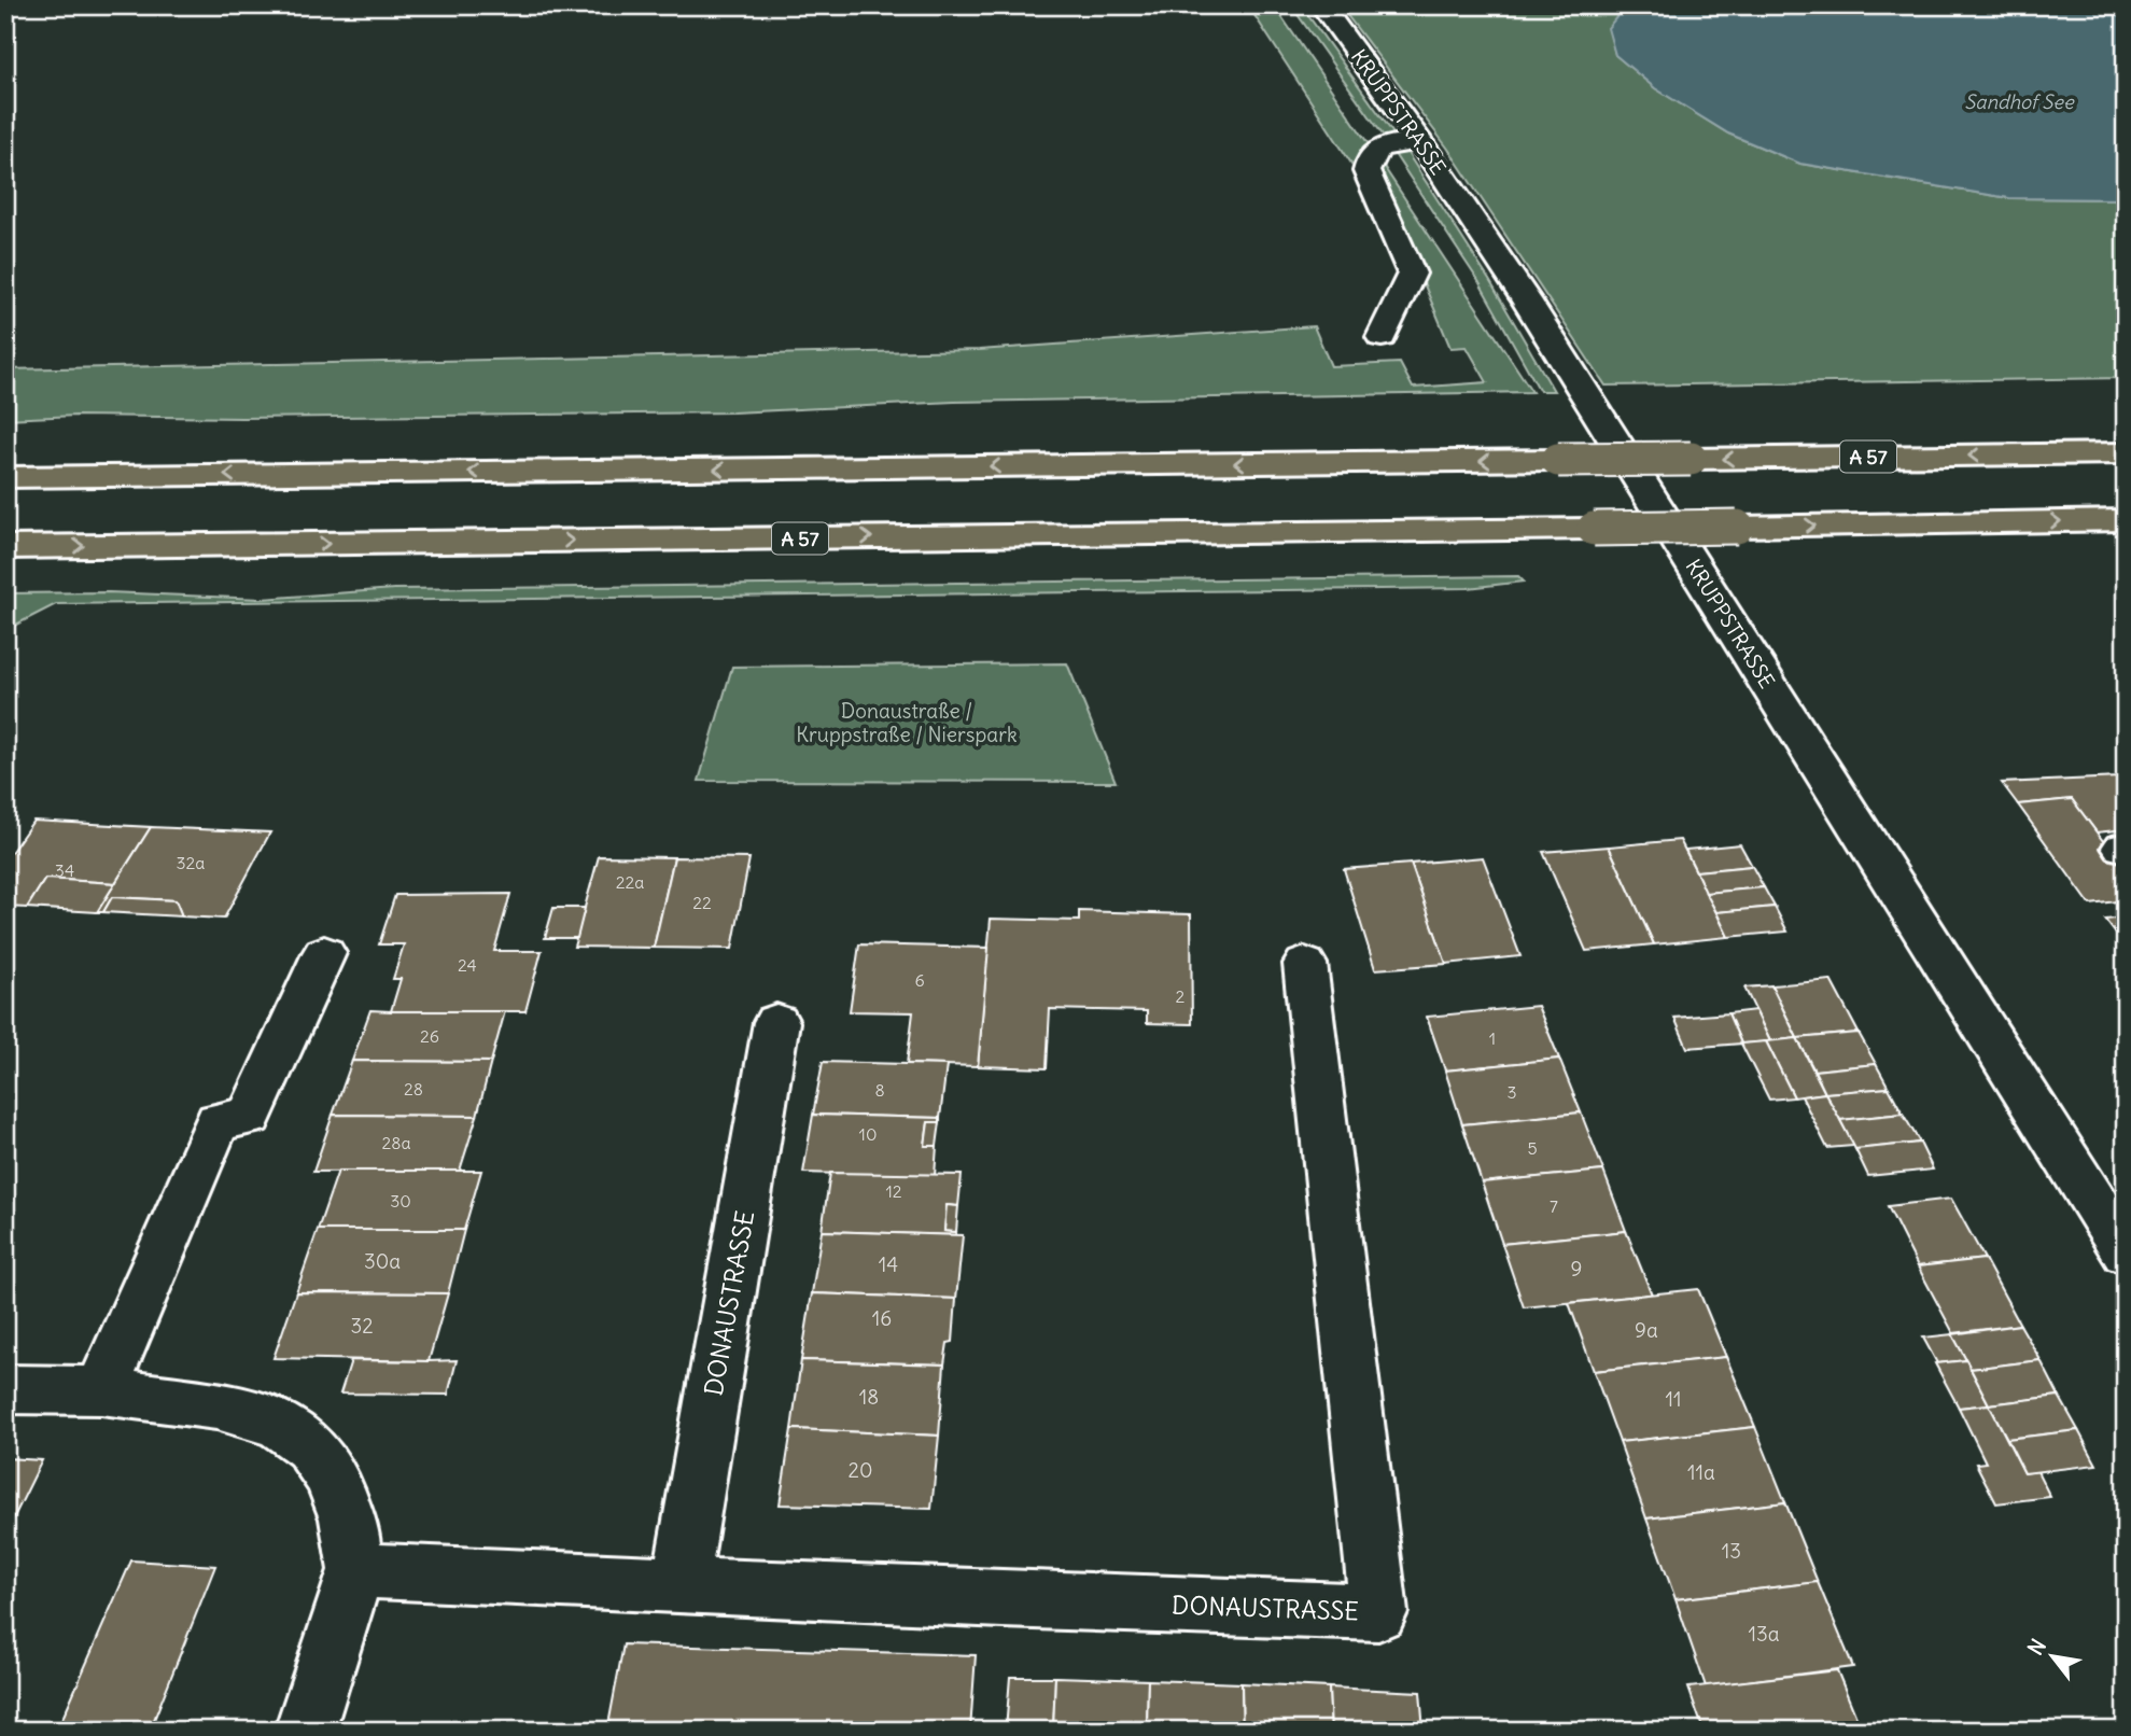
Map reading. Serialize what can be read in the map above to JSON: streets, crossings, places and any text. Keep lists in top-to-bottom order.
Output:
{
  "streets": {
    "highway": ["A 57"],
    "street": ["KRUPPSTRASSE", "DONAUSTRASSE"]
  },
  "water": ["Sandhof See"],
  "parks": ["Donaustraße / Kruppstraße / Nierspark"],
  "house_numbers": [
    "32a",
    "34",
    "22a",
    "22",
    "24",
    "6",
    "2",
    "26",
    "1",
    "28",
    "8",
    "3",
    "10",
    "28a",
    "5",
    "12",
    "30",
    "7",
    "30a",
    "14",
    "9",
    "16",
    "32",
    "9a",
    "18",
    "11",
    "20",
    "11a",
    "13",
    "13a"
  ],
  "north": "top left"
}
